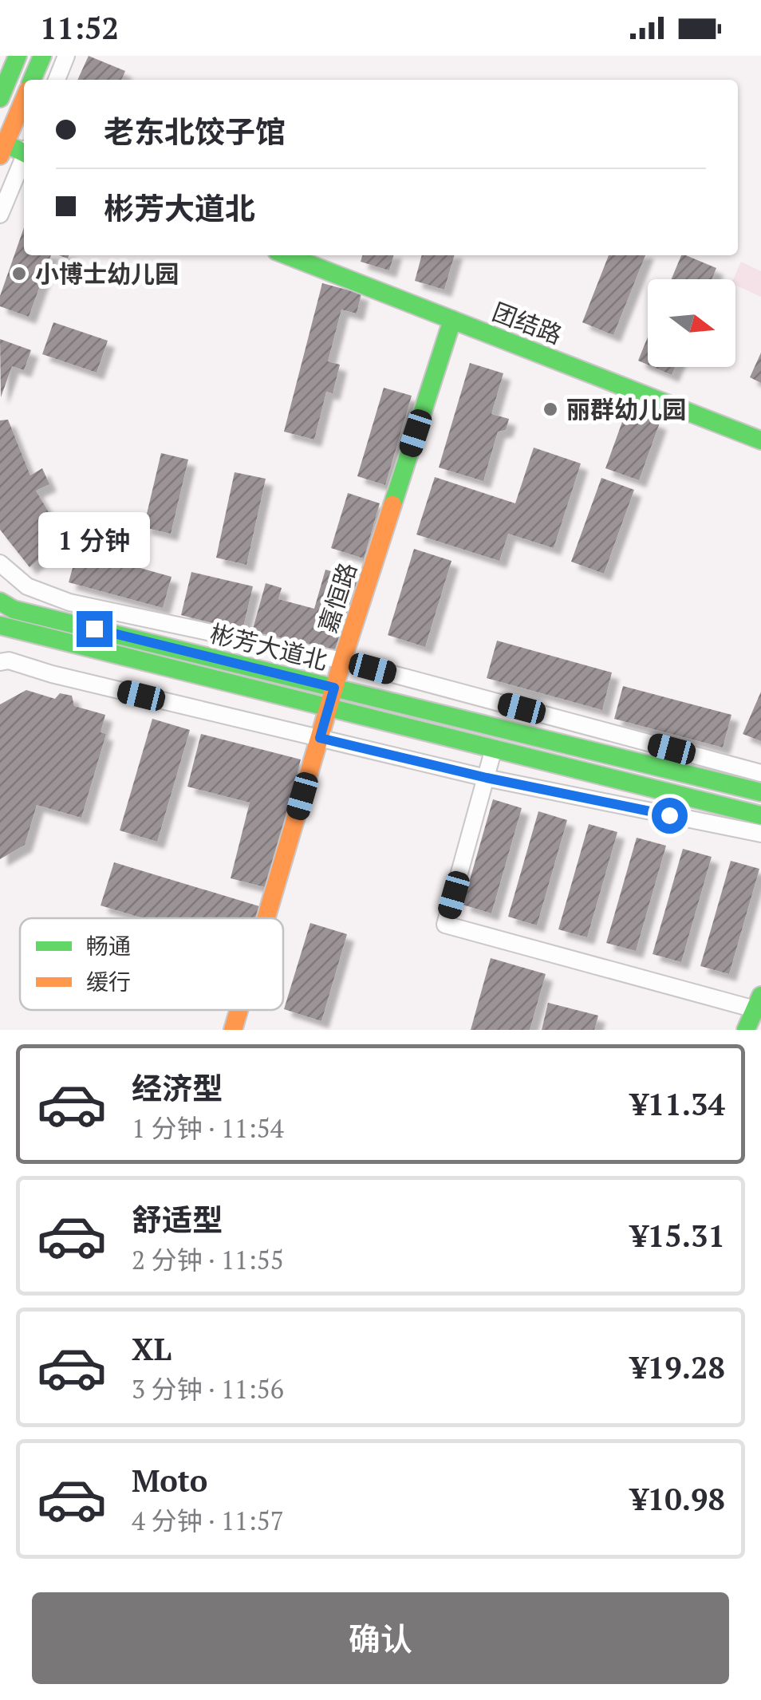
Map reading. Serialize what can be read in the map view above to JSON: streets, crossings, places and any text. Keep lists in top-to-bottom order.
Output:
{
  "streets": {
    "main road": ["团结路", "嘉恒路", "彬芳大道北"]
  },
  "crossings": [
    ["团结路", "嘉恒路"],
    ["嘉恒路", "彬芳大道北"]
  ],
  "places": ["小博士幼儿园", "丽群幼儿园"],
  "legend": ["畅通", "缓行"],
  "north": "right",
  "page": {
    "status": "11:52",
    "banner": ["老东北饺子馆", "彬芳大道北"],
    "bubble": "1 分钟",
    "list": [
      {
        "name": "经济型",
        "note": "1 分钟 · 11:54",
        "value": "¥11.34"
      },
      {
        "name": "舒适型",
        "note": "2 分钟 · 11:55",
        "value": "¥15.31"
      },
      {
        "name": "XL",
        "note": "3 分钟 · 11:56",
        "value": "¥19.28"
      },
      {
        "name": "Moto",
        "note": "4 分钟 · 11:57",
        "value": "¥10.98"
      }
    ],
    "buttons": "确认"
  }
}
